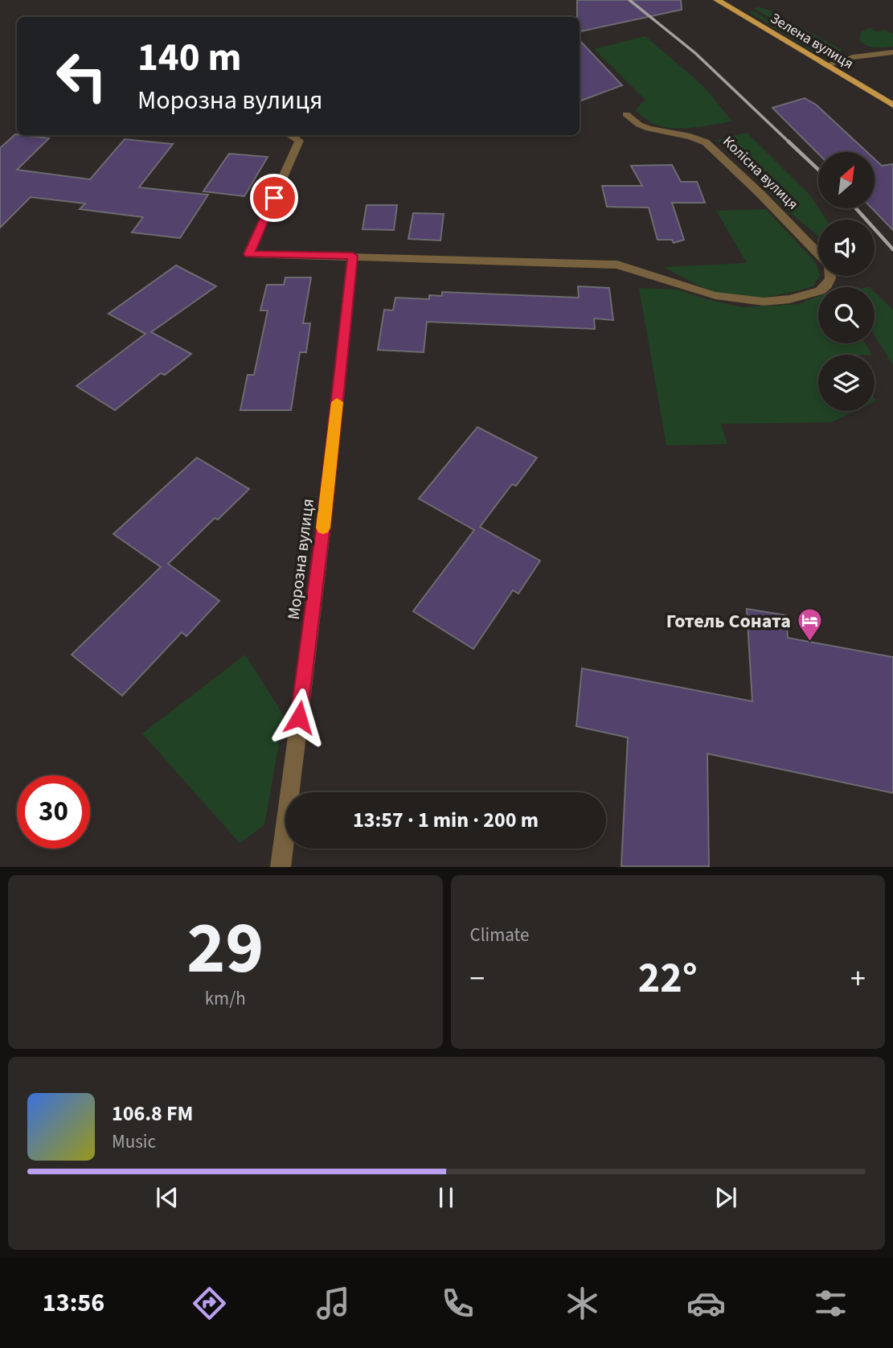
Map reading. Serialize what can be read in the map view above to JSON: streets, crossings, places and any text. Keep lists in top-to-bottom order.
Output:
{
  "streets": {
    "main road": ["Зелена вулиця"],
    "street": ["Колісна вулиця", "Морозна вулиця"]
  },
  "crossings": [
    ["Колісна вулиця", "Морозна вулиця"]
  ],
  "places": {
    "hotel": ["Готель Соната"]
  },
  "north": "top right",
  "page": {
    "turn": ["140 m", "Морозна вулиця"],
    "limit": "30",
    "trip": "13:57 · 1 min · 200 m",
    "tile": [
      ["29", "km/h"],
      "Climate"
    ],
    "heat": ["−", "22°", "+"],
    "song": ["106.8 FM", "Music"],
    "tabs": "13:56"
  }
}
